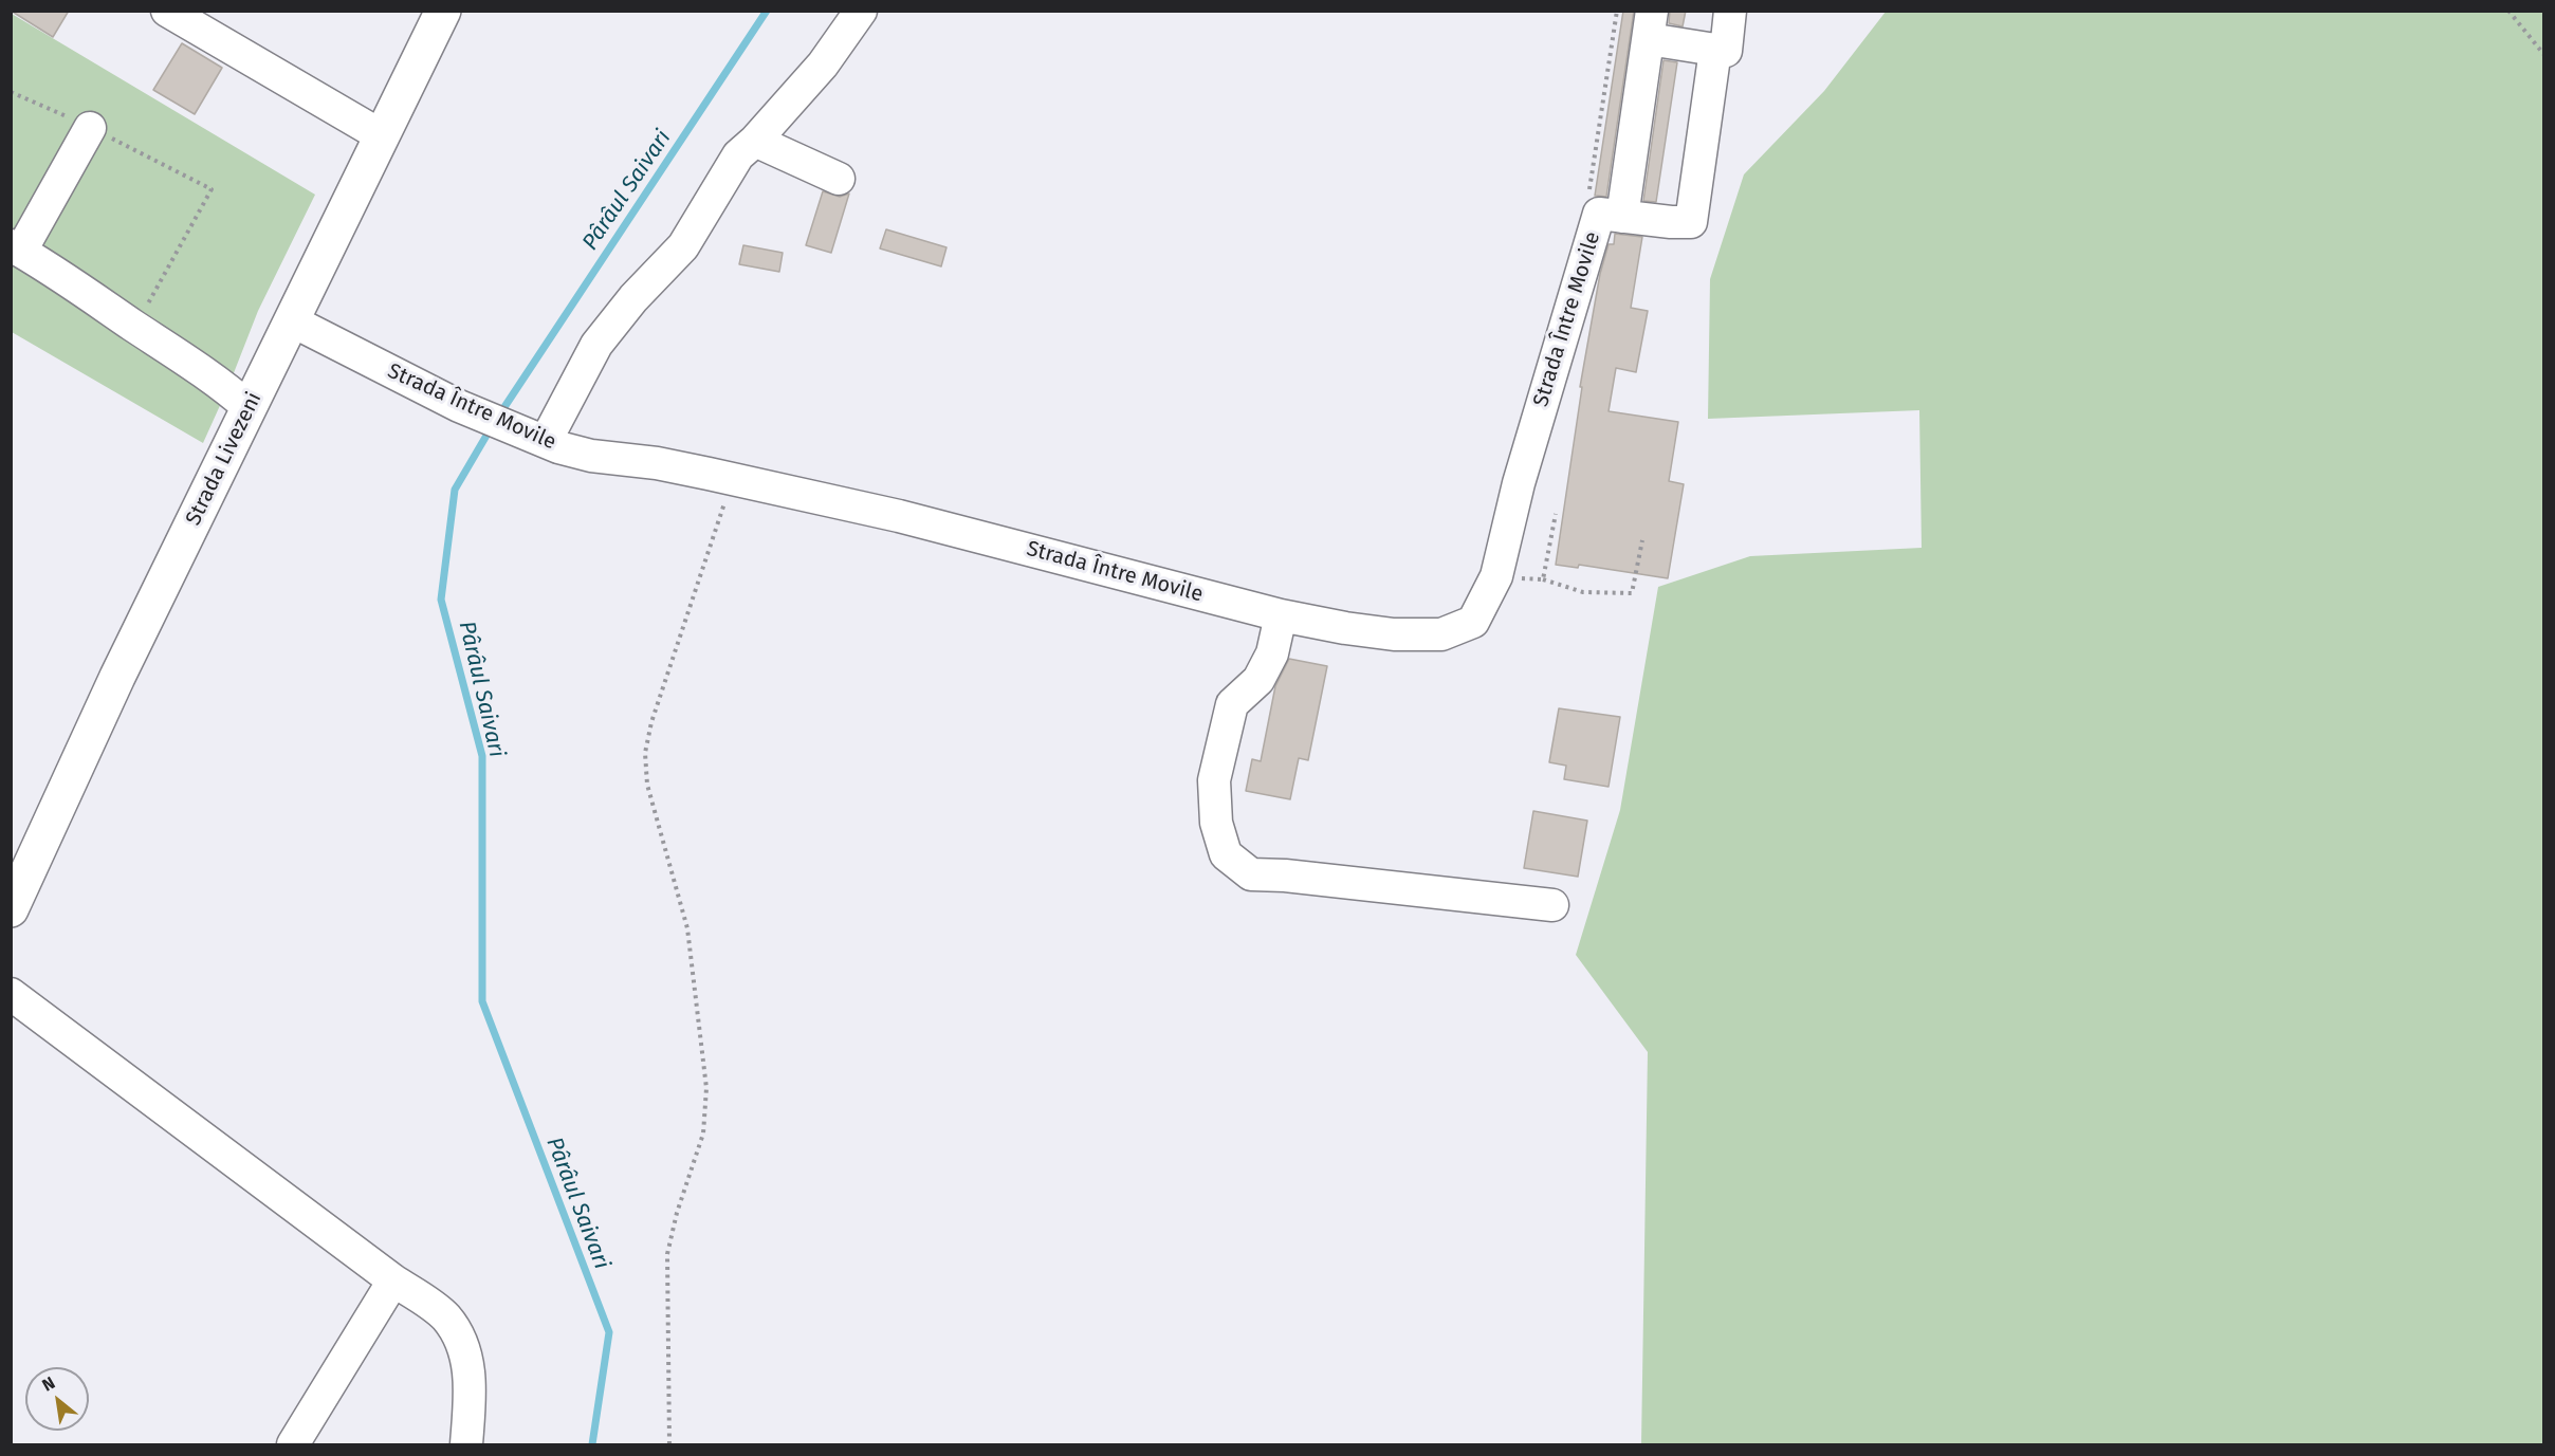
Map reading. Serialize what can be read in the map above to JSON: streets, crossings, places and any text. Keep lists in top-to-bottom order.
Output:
{
  "streets": {
    "main road": ["Strada Livezeni"],
    "street": ["Strada Între Movile"]
  },
  "crossings": [
    ["Strada Între Movile", "Strada Livezeni"]
  ],
  "water": ["Pârâul Saivari"],
  "north": "top left"
}
